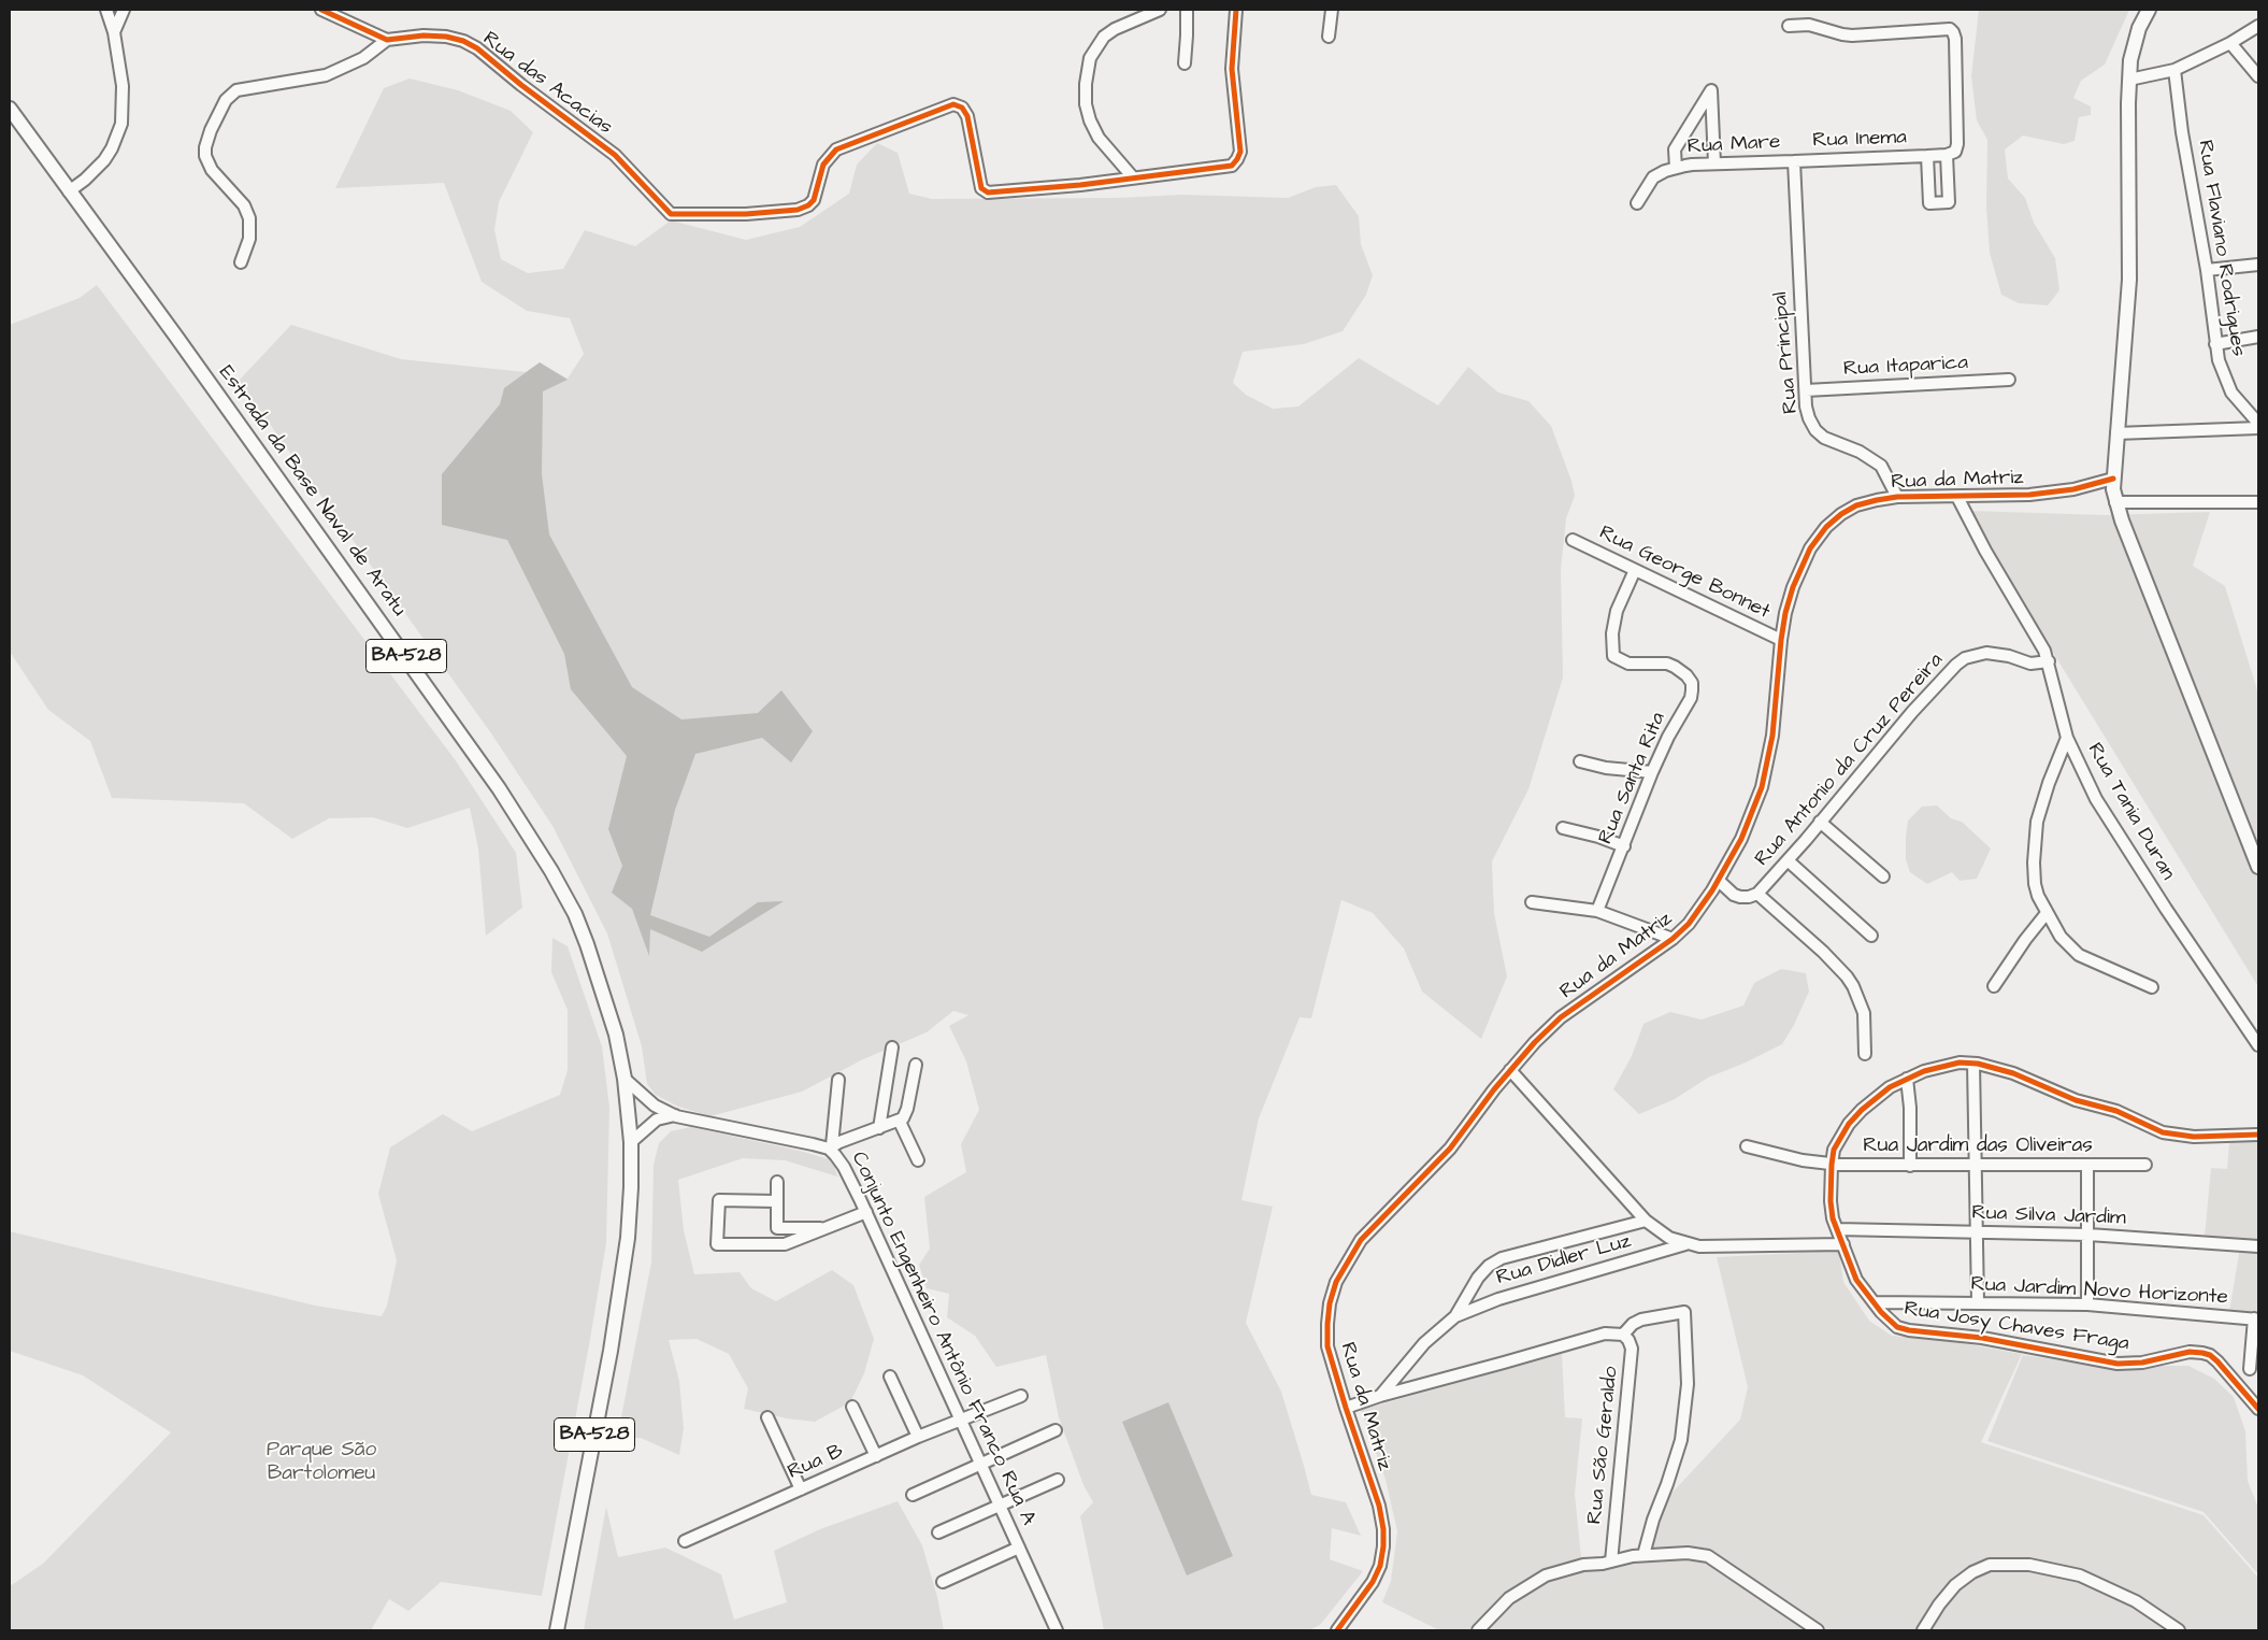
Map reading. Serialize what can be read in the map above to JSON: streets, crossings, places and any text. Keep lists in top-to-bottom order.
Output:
{
  "streets": {
    "main road": ["Estrada da Base Naval de Aratu", "BA-528"],
    "street": [
      "Rua das Acacias",
      "Rua Inema",
      "Rua Mare",
      "Rua Flaviano Rodrigues",
      "Rua Principal",
      "Rua Itaparica",
      "Rua da Matriz",
      "Rua George Bonnet",
      "Rua Antonio da Cruz Pereira",
      "Rua Santa Rita",
      "Rua Tania Duran",
      "Rua Jardim das Oliveiras",
      "Rua Silva Jardim",
      "Rua Didler Luz",
      "Rua Jardim Novo Horizonte",
      "Rua Josy Chaves Fraga",
      "Conjunto Engenheiro Antônio Franco Rua A",
      "Rua São Geraldo",
      "Rua B"
    ]
  },
  "crossings": [
    ["Rua Inema", "Rua Mare"],
    ["Rua Inema", "Rua Principal"],
    ["Rua Mare", "Rua Principal"],
    ["Rua Principal", "Rua Itaparica"],
    ["Rua Principal", "Rua da Matriz"],
    ["Rua da Matriz", "Rua George Bonnet"],
    ["Rua da Matriz", "Rua Antonio da Cruz Pereira"],
    ["Rua da Matriz", "Rua Tania Duran"],
    ["Estrada da Base Naval de Aratu", "Conjunto Engenheiro Antônio Franco Rua A"],
    ["Rua George Bonnet", "Rua Santa Rita"],
    ["Rua Antonio da Cruz Pereira", "Rua Tania Duran"],
    ["Rua Jardim das Oliveiras", "Rua Josy Chaves Fraga"],
    ["Rua Silva Jardim", "Rua Josy Chaves Fraga"],
    ["Rua Jardim Novo Horizonte", "Rua Josy Chaves Fraga"],
    ["Conjunto Engenheiro Antônio Franco Rua A", "Rua B"]
  ],
  "parks": ["Parque São Bartolomeu"]
}
